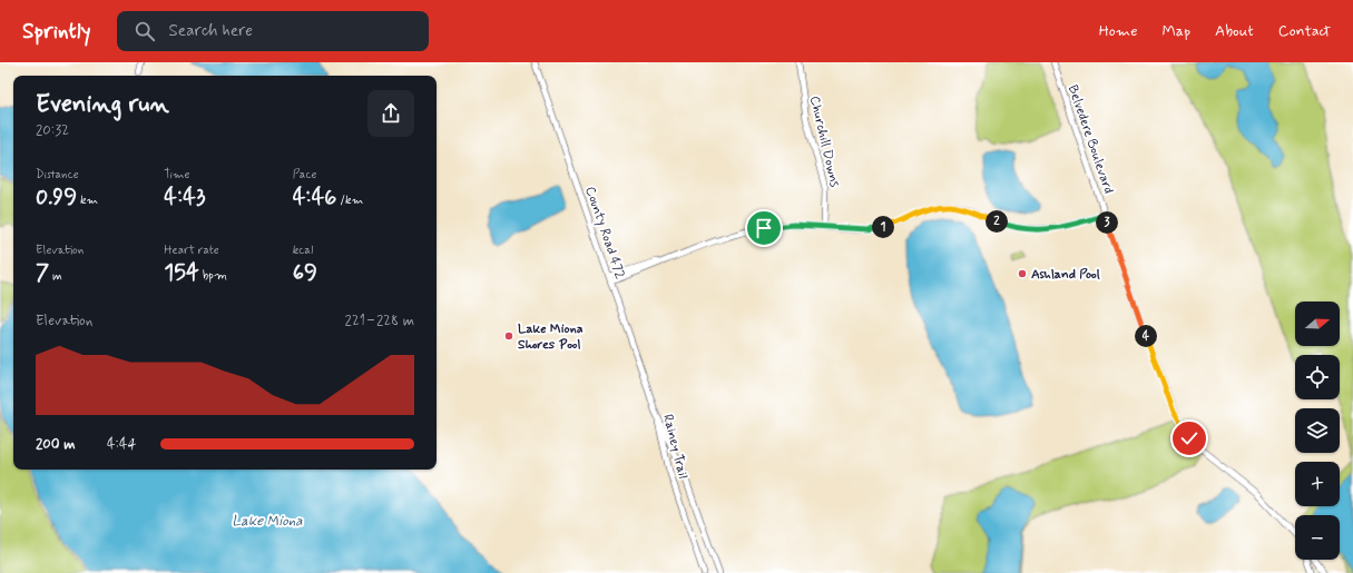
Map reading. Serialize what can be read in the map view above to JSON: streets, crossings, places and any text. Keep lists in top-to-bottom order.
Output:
{
  "streets": {
    "street": [
      "Belvedere Boulevard",
      "Churchill Downs",
      "County Road 472",
      "Rainey Trail"
    ]
  },
  "crossings": [
    ["County Road 472", "Rainey Trail"]
  ],
  "water": ["Lake Miona"],
  "places": ["Ashland Pool", "Lake Miona Shores Pool"],
  "north": "right",
  "page": {
    "header": "Sprintly",
    "search": "Search here",
    "nav": [
      "Home",
      "Map",
      "About",
      "Contact"
    ],
    "heading": ["Evening run", "20:32"],
    "stats": [
      ["Distance", "0.99 km"],
      ["Time", "4:43"],
      ["Pace", "4:46 /km"],
      ["Elevation", "7 m"],
      ["Heart rate", "154 bpm"],
      ["kcal", "69"]
    ],
    "pins": [
      "2",
      "3",
      "1",
      "4"
    ],
    "map_buttons": ["+", "−"],
    "chart": ["Elevation", "221–228 m"],
    "list": [
      {
        "name": "200 m",
        "note": "4:44"
      }
    ]
  }
}
